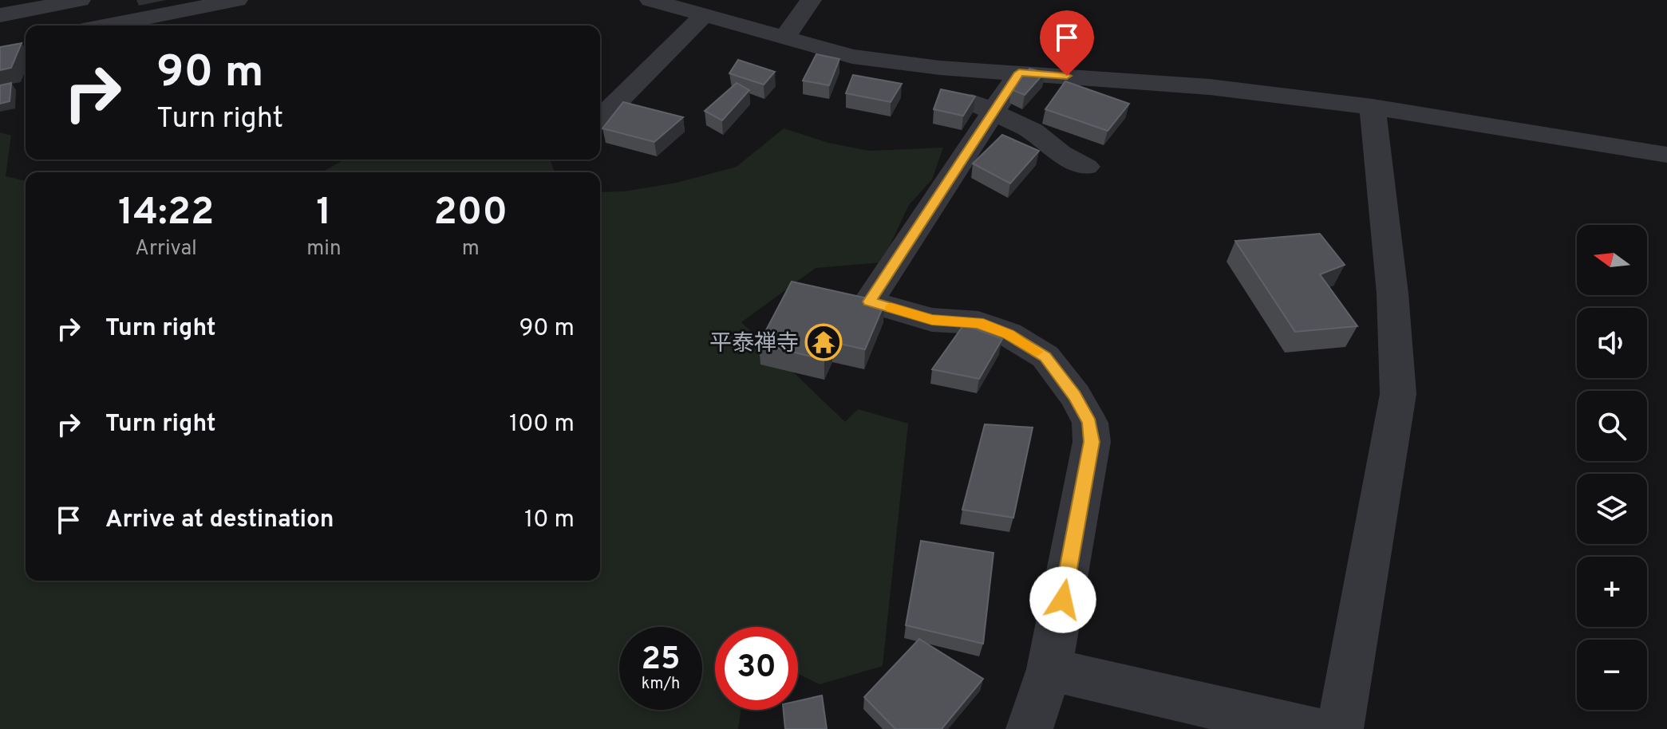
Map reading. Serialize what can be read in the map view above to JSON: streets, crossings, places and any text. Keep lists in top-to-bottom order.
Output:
{
  "places": {
    "temple": ["平泰禅寺"]
  },
  "north": "left",
  "page": {
    "turn": ["90 m", "Turn right"],
    "eta": [
      "14:22",
      "Arrival",
      "1",
      "min",
      "200",
      "m"
    ],
    "map_buttons": ["+", "−"],
    "list": [
      {
        "name": "Turn right",
        "value": "90 m"
      },
      {
        "name": "Turn right",
        "value": "100 m"
      },
      {
        "name": "Arrive at destination",
        "value": "10 m"
      }
    ],
    "speed": "25 km/h",
    "limit": "30"
  }
}
